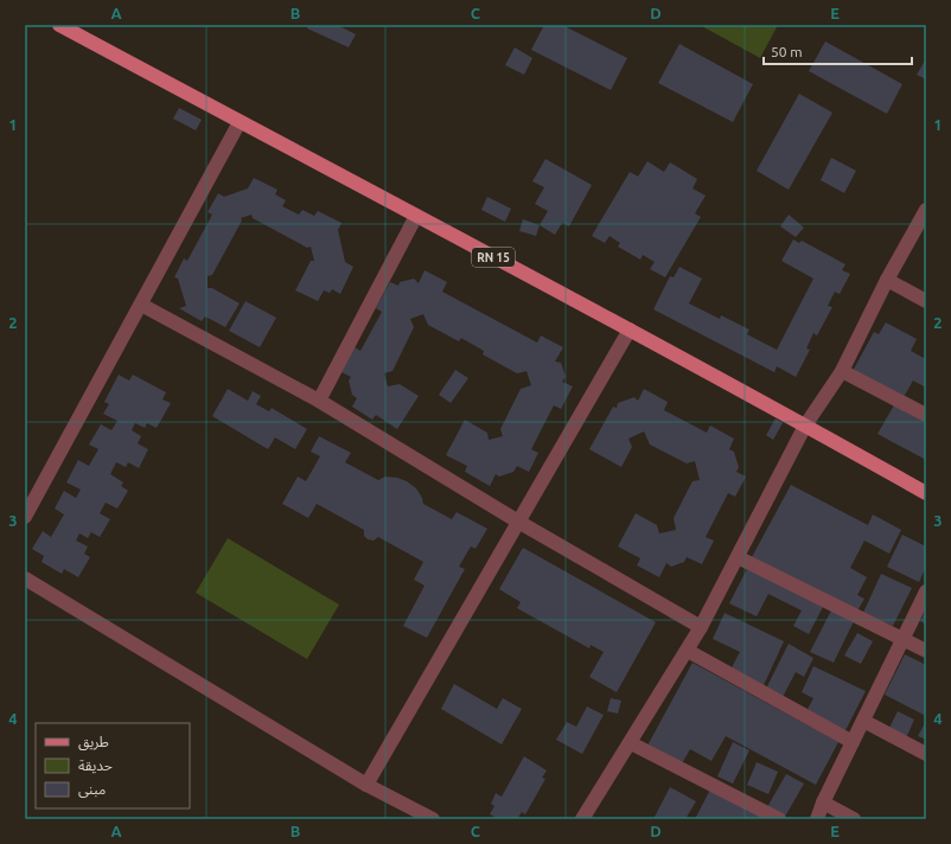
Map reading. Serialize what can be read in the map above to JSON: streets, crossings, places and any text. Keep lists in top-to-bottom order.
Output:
{
  "streets": {
    "main road": ["RN 15"]
  },
  "legend": ["طريق", "حديقة", "مبنى"],
  "scale_bar": "50 m",
  "grid": {
    "columns": [
      "A",
      "B",
      "C",
      "D",
      "E"
    ],
    "rows": [
      "1",
      "2",
      "3",
      "4"
    ]
  }
}
